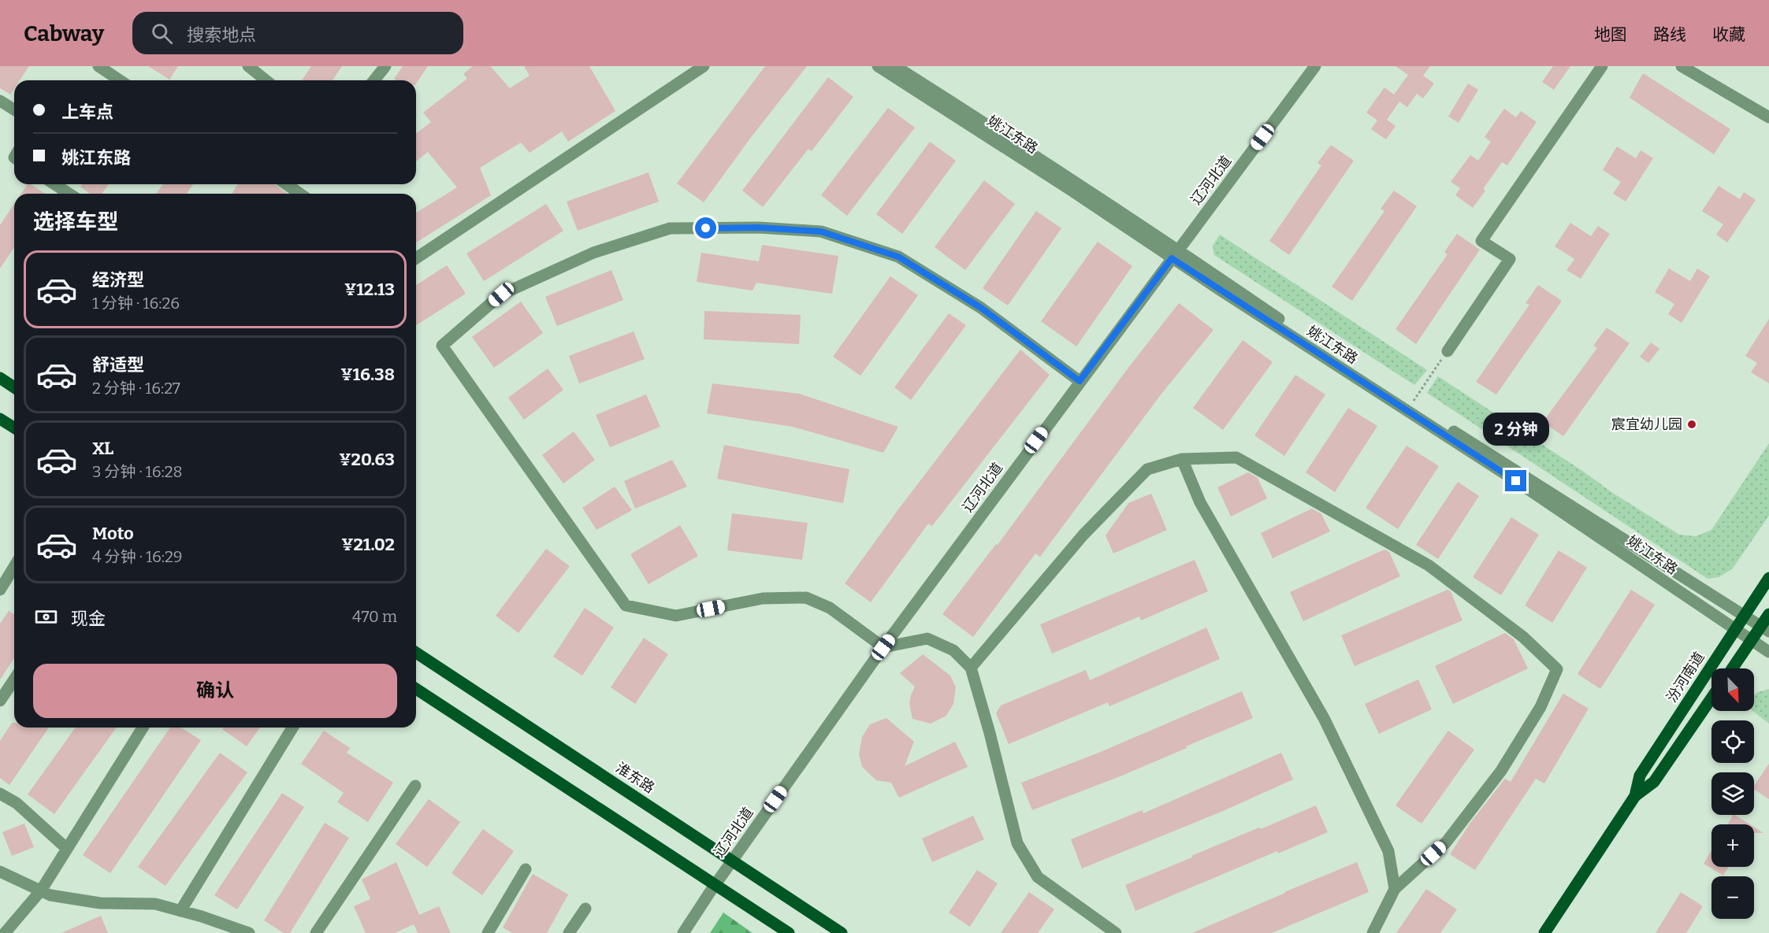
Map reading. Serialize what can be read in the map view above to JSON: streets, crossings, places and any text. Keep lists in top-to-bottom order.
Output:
{
  "streets": {
    "main road": ["汾河南道", "淮东路"],
    "street": ["姚江东路", "辽河北道"]
  },
  "crossings": [
    ["姚江东路", "辽河北道"],
    ["姚江东路", "汾河南道"],
    ["辽河北道", "淮东路"]
  ],
  "places": ["宸宜幼儿园"],
  "north": "bottom right",
  "page": {
    "header": "Cabway",
    "search": "搜索地点",
    "nav": ["地图", "路线", "收藏"],
    "banner": ["上车点", "姚江东路"],
    "heading": "选择车型",
    "list": [
      {
        "name": "经济型",
        "note": "1 分钟 · 16:26",
        "value": "¥12.13"
      },
      {
        "name": "舒适型",
        "note": "2 分钟 · 16:27",
        "value": "¥16.38"
      },
      {
        "name": "XL",
        "note": "3 分钟 · 16:28",
        "value": "¥20.63"
      },
      {
        "name": "Moto",
        "note": "4 分钟 · 16:29",
        "value": "¥21.02"
      }
    ],
    "bubble": "2 分钟",
    "pay": ["现金", "470 m"],
    "buttons": "确认",
    "map_buttons": ["+", "−"]
  }
}
